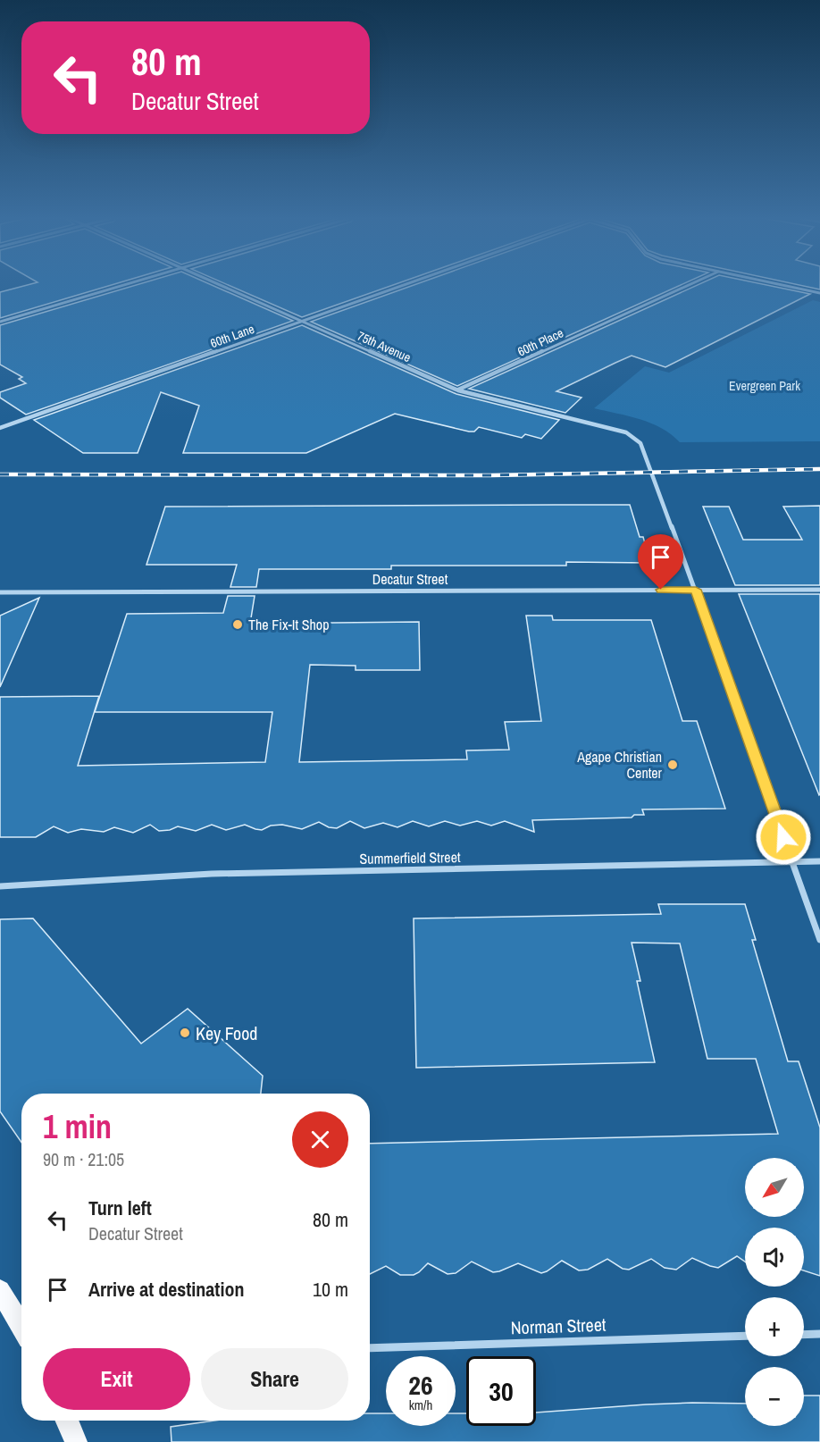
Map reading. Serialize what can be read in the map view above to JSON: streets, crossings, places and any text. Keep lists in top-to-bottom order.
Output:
{
  "streets": {
    "street": [
      "60th Lane",
      "60th Place",
      "75th Avenue",
      "Decatur Street",
      "Summerfield Street",
      "Norman Street"
    ]
  },
  "crossings": [
    ["60th Lane", "75th Avenue"],
    ["60th Place", "75th Avenue"],
    ["75th Avenue", "Decatur Street"]
  ],
  "parks": ["Evergreen Park"],
  "places": ["The Fix-It Shop", "Agape Christian Center", "Key Food"],
  "north": "bottom left",
  "page": {
    "turn": ["80 m", "Decatur Street"],
    "heading": ["1 min", "90 m · 21:05"],
    "map_buttons": ["+", "−"],
    "list": [
      {
        "name": "Turn left",
        "note": "Decatur Street",
        "value": "80 m"
      },
      {
        "name": "Arrive at destination",
        "value": "10 m"
      }
    ],
    "buttons": ["Exit", "Share"],
    "speed": "26 km/h",
    "limit": "30"
  }
}
